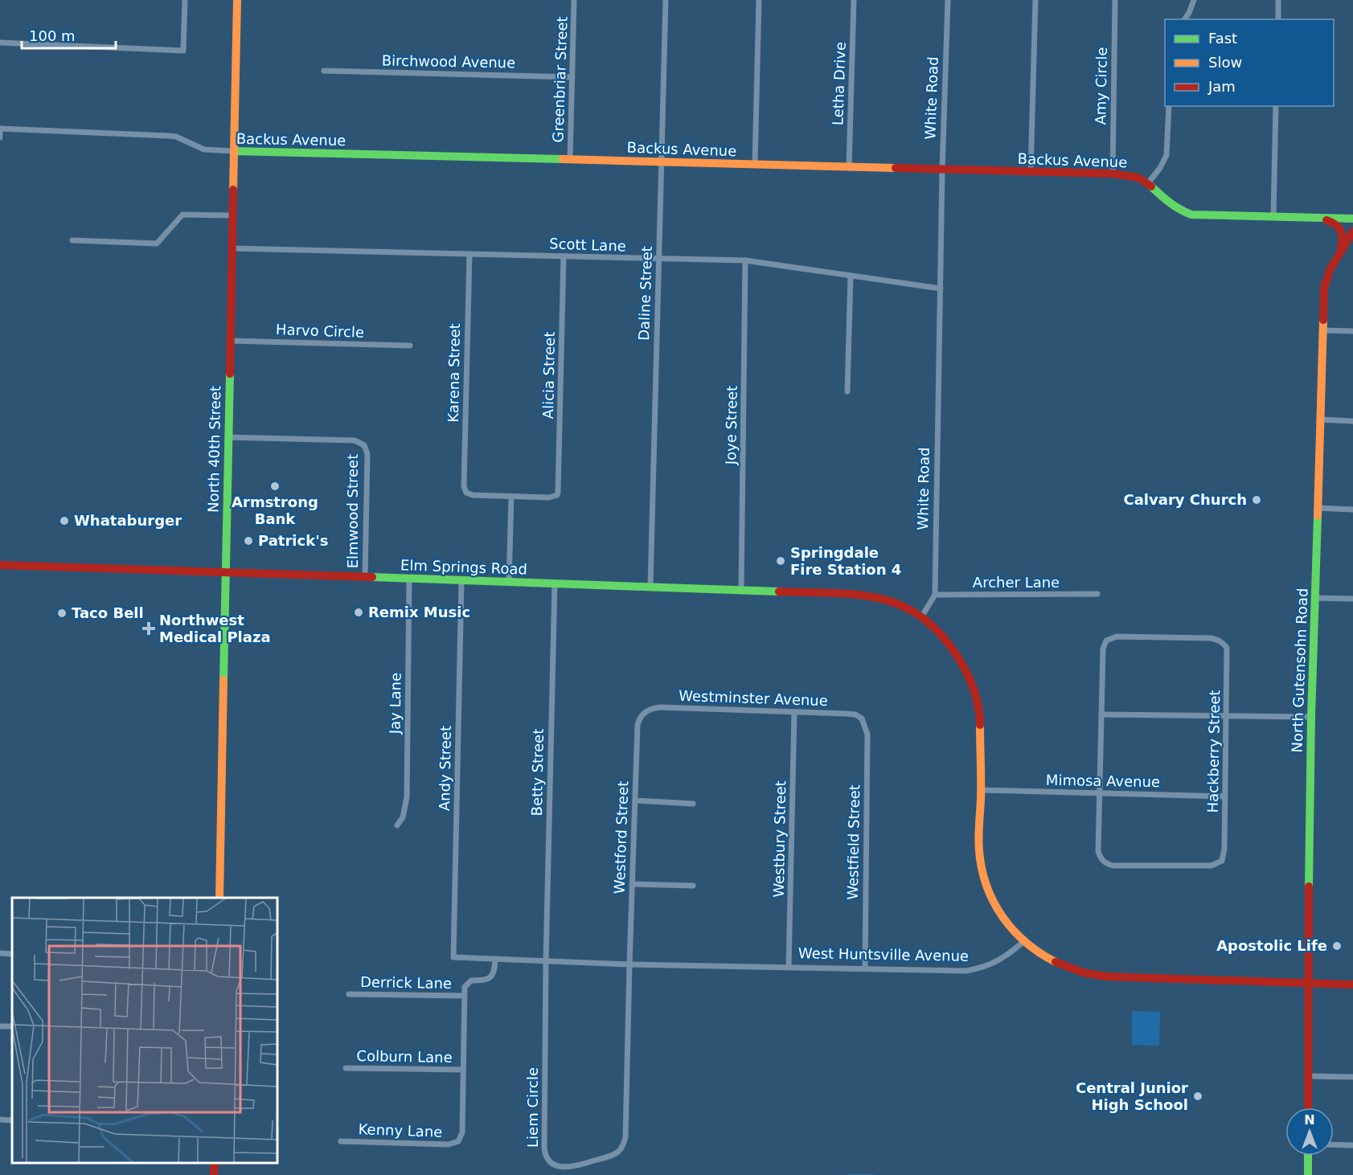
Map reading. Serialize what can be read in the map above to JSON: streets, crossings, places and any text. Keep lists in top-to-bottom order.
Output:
{
  "streets": {
    "street": [
      "Birchwood Avenue",
      "Greenbriar Street",
      "Letha Drive",
      "Amy Circle",
      "White Road",
      "Backus Avenue",
      "Scott Lane",
      "Daline Street",
      "Harvo Circle",
      "Karena Street",
      "Alicia Street",
      "Joye Street",
      "North 40th Street",
      "Elmwood Street",
      "Elm Springs Road",
      "Archer Lane",
      "North Gutensohn Road",
      "Westminster Avenue",
      "Jay Lane",
      "Hackberry Street",
      "Andy Street",
      "Betty Street",
      "Mimosa Avenue",
      "Westford Street",
      "Westbury Street",
      "Westfield Street",
      "West Huntsville Avenue",
      "Derrick Lane",
      "Colburn Lane",
      "Liem Circle",
      "Kenny Lane"
    ]
  },
  "crossings": [
    ["Birchwood Avenue", "Greenbriar Street"],
    ["Greenbriar Street", "Backus Avenue"],
    ["Letha Drive", "Backus Avenue"],
    ["Amy Circle", "Backus Avenue"],
    ["White Road", "Backus Avenue"],
    ["White Road", "Scott Lane"],
    ["White Road", "Archer Lane"],
    ["Backus Avenue", "Daline Street"],
    ["Backus Avenue", "North 40th Street"],
    ["Scott Lane", "Daline Street"],
    ["Scott Lane", "Karena Street"],
    ["Scott Lane", "Alicia Street"],
    ["Scott Lane", "Joye Street"],
    ["Scott Lane", "North 40th Street"],
    ["Daline Street", "Elm Springs Road"],
    ["Harvo Circle", "North 40th Street"],
    ["Karena Street", "Alicia Street"],
    ["Joye Street", "Elm Springs Road"],
    ["North 40th Street", "Elmwood Street"],
    ["North 40th Street", "Elm Springs Road"],
    ["Elmwood Street", "Elm Springs Road"],
    ["Elm Springs Road", "Jay Lane"],
    ["Elm Springs Road", "Andy Street"],
    ["Elm Springs Road", "Betty Street"],
    ["Westminster Avenue", "Westford Street"],
    ["Westminster Avenue", "Westbury Street"],
    ["Westminster Avenue", "Westfield Street"],
    ["Hackberry Street", "Mimosa Avenue"],
    ["Andy Street", "West Huntsville Avenue"],
    ["Betty Street", "West Huntsville Avenue"],
    ["Betty Street", "Liem Circle"],
    ["Westford Street", "West Huntsville Avenue"],
    ["Westford Street", "Liem Circle"],
    ["Westbury Street", "West Huntsville Avenue"],
    ["Westfield Street", "West Huntsville Avenue"],
    ["West Huntsville Avenue", "Liem Circle"],
    ["Colburn Lane", "Kenny Lane"]
  ],
  "places": {
    "other": [
      "Armstrong Bank",
      "Calvary Church",
      "Whataburger",
      "Patrick's",
      "Springdale Fire Station 4",
      "Remix Music",
      "Taco Bell",
      "Apostolic Life",
      "Central Junior High School"
    ],
    "health": ["Northwest Medical Plaza"]
  },
  "legend": ["Fast", "Slow", "Jam"],
  "scale_bar": "100 m",
  "north": "top"
}
